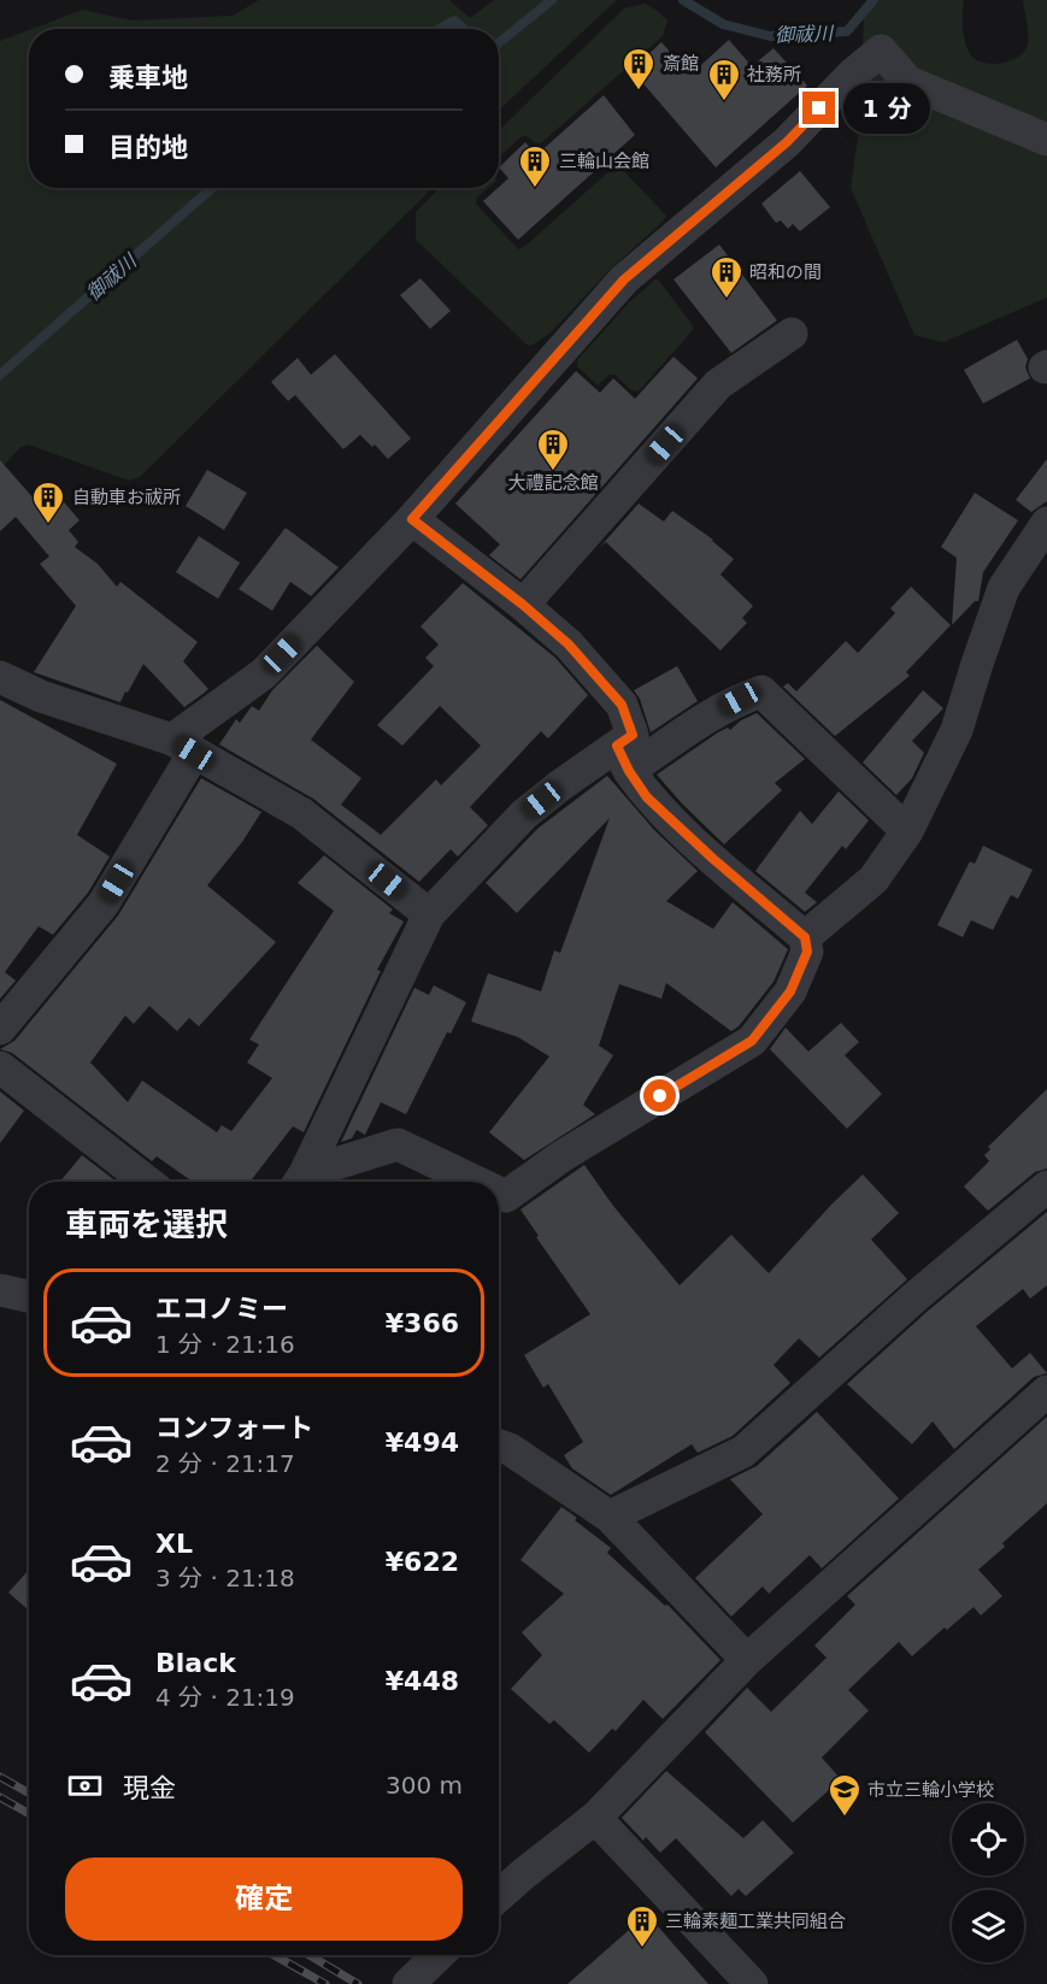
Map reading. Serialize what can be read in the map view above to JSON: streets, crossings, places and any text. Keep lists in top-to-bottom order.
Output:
{
  "water": ["御祓川"],
  "places": {
    "building": [
      "斎館",
      "社務所",
      "三輪山会館",
      "昭和の間",
      "大禮記念館",
      "自動車お祓所",
      "三輪素麺工業共同組合"
    ],
    "school or university": ["市立三輪小学校"]
  },
  "page": {
    "banner": ["乗車地", "目的地"],
    "bubble": "1 分",
    "heading": "車両を選択",
    "list": [
      {
        "name": "エコノミー",
        "note": "1 分 · 21:16",
        "value": "¥366"
      },
      {
        "name": "コンフォート",
        "note": "2 分 · 21:17",
        "value": "¥494"
      },
      {
        "name": "XL",
        "note": "3 分 · 21:18",
        "value": "¥622"
      },
      {
        "name": "Black",
        "note": "4 分 · 21:19",
        "value": "¥448"
      }
    ],
    "pay": ["現金", "300 m"],
    "buttons": "確定"
  }
}
